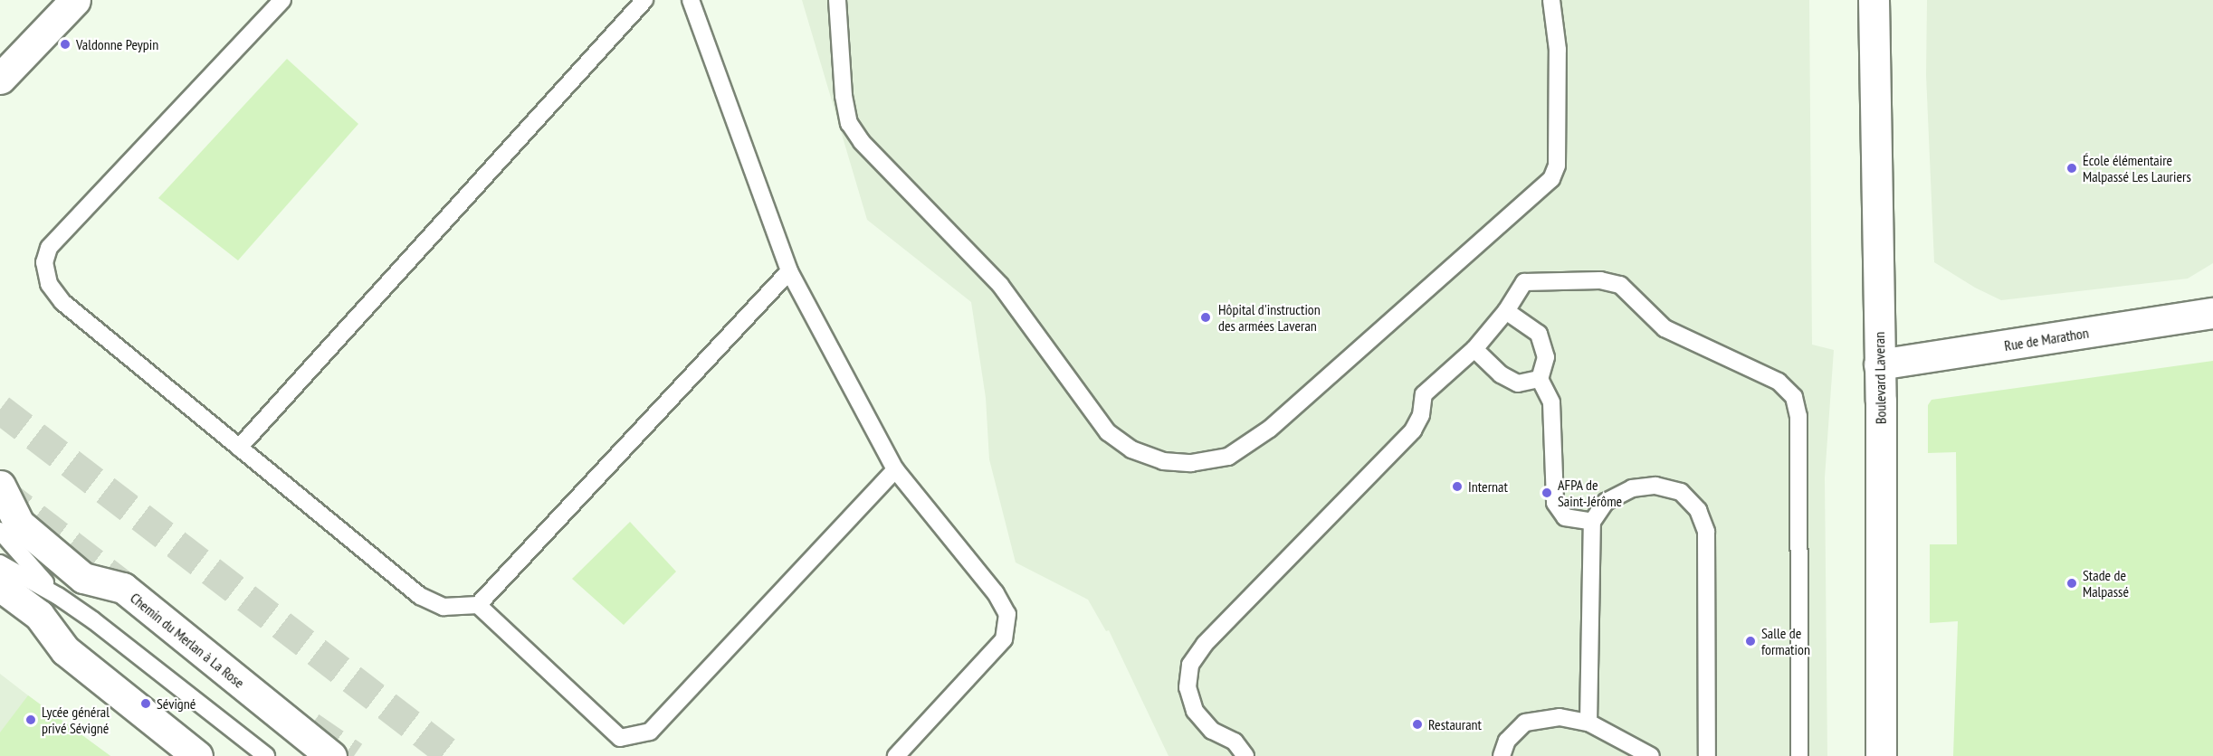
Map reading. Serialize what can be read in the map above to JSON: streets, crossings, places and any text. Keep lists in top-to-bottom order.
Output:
{
  "streets": {
    "street": ["Rue de Marathon", "Boulevard Laveran", "Chemin du Merlan à La Rose"]
  },
  "crossings": [
    ["Rue de Marathon", "Boulevard Laveran"]
  ],
  "places": [
    "Valdonne Peypin",
    "École élémentaire Malpassé Les Lauriers",
    "Hôpital d'instruction des armées Laveran",
    "Internat",
    "AFPA de Saint-Jérôme",
    "Stade de Malpassé",
    "Salle de formation",
    "Sévigné",
    "Lycée général privé Sévigné",
    "Restaurant"
  ]
}
